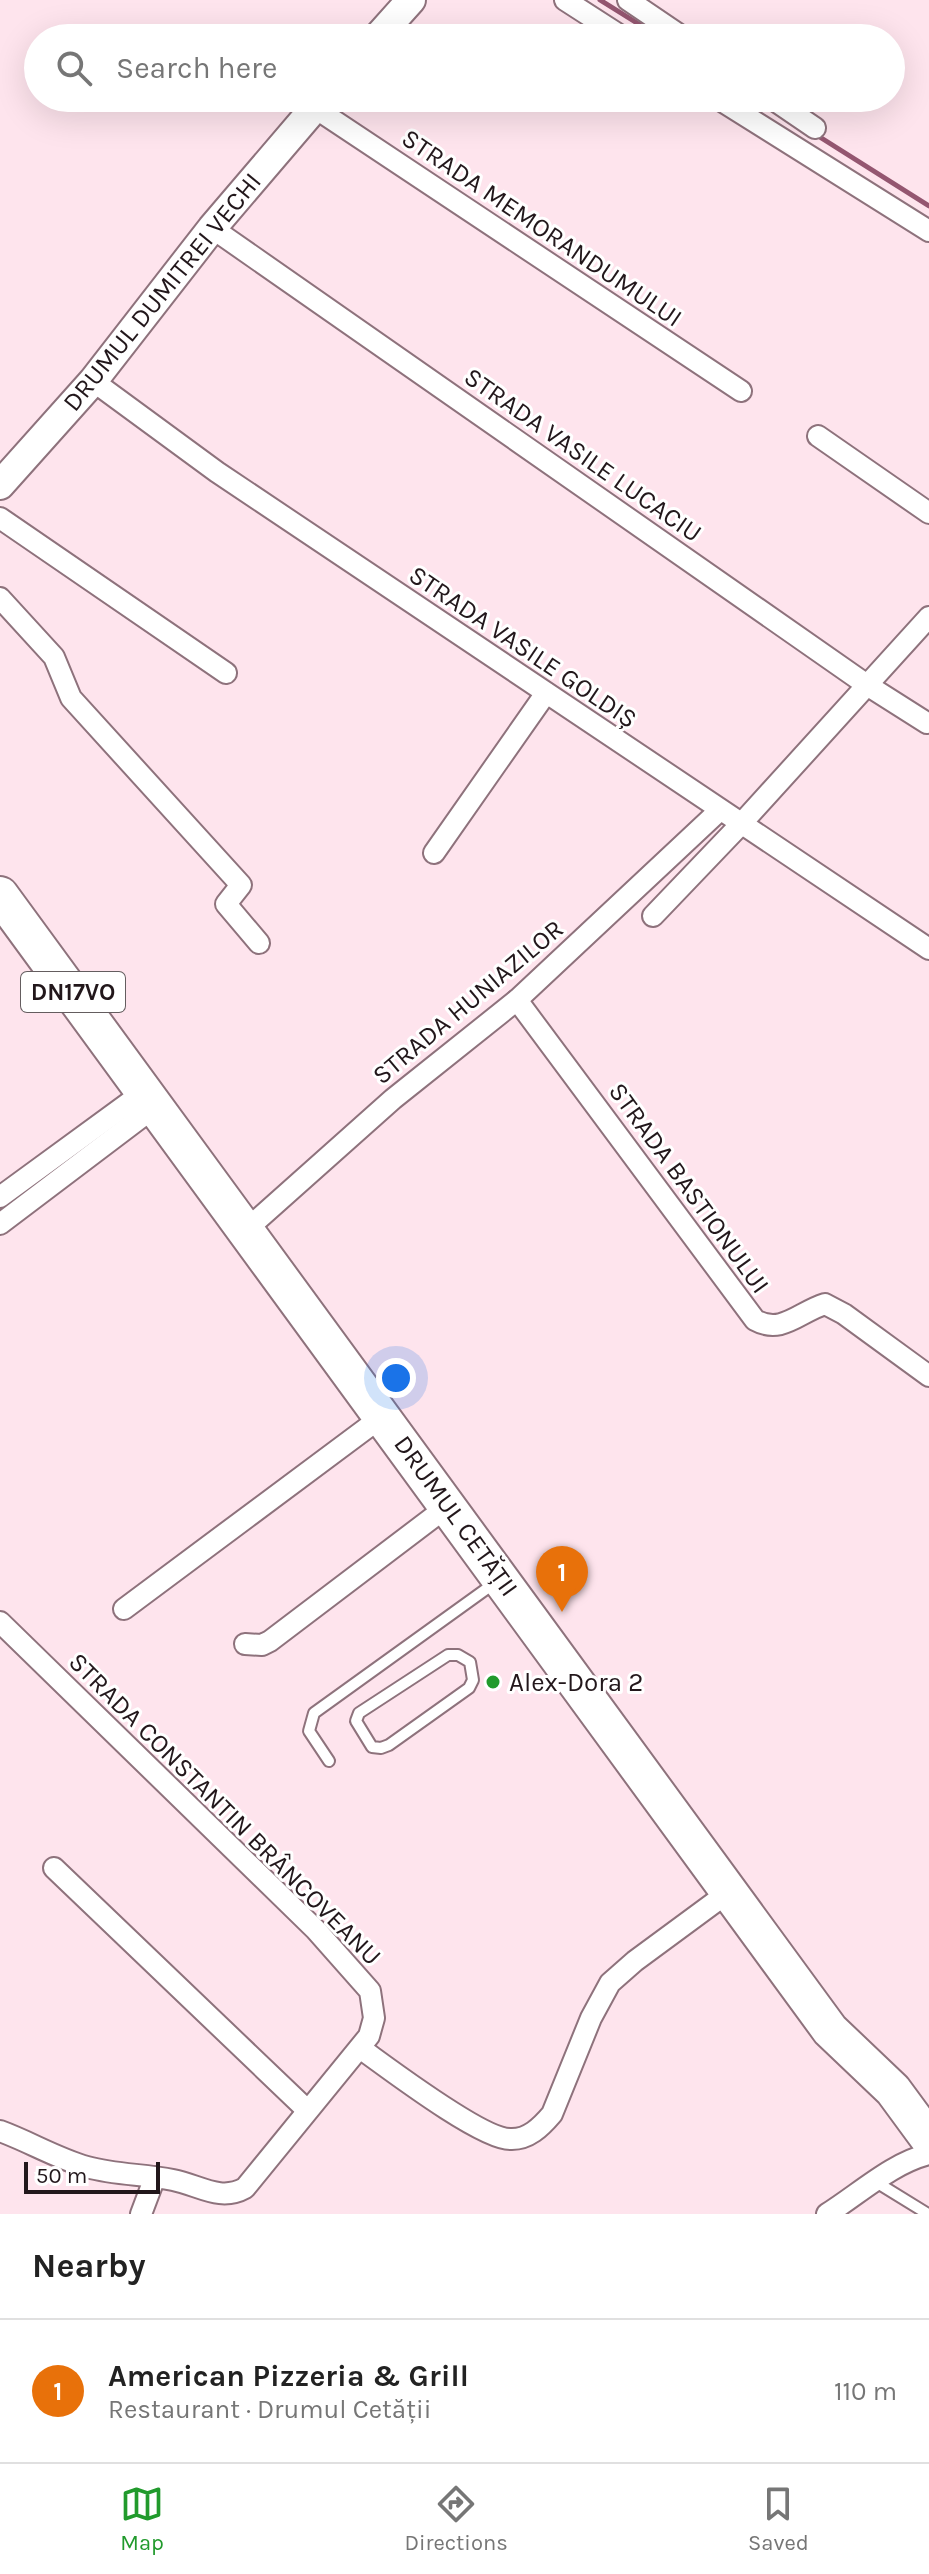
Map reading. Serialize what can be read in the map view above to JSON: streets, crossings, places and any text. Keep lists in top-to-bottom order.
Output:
{
  "streets": {
    "highway": ["DN17VO", "DRUMUL CETĂȚII"],
    "street": [
      "STRADA MEMORANDUMULUI",
      "DRUMUL DUMITREI VECHI",
      "STRADA VASILE LUCACIU",
      "STRADA VASILE GOLDIȘ",
      "STRADA HUNIAZILOR",
      "STRADA BASTIONULUI",
      "STRADA CONSTANTIN BRÂNCOVEANU"
    ]
  },
  "crossings": [
    ["DRUMUL DUMITREI VECHI", "STRADA VASILE LUCACIU"],
    ["DRUMUL DUMITREI VECHI", "STRADA VASILE GOLDIȘ"],
    ["STRADA VASILE GOLDIȘ", "STRADA HUNIAZILOR"],
    ["STRADA HUNIAZILOR", "STRADA BASTIONULUI"],
    ["STRADA HUNIAZILOR", "DRUMUL CETĂȚII"]
  ],
  "places": ["Alex-Dora 2"],
  "scale_bar": "50 m",
  "page": {
    "search": "Search here",
    "pins": "1",
    "scale": "50 m",
    "heading": "Nearby",
    "list": [
      {
        "mark": "1",
        "name": "American Pizzeria & Grill",
        "note": "Restaurant · Drumul Cetății",
        "value": "110 m"
      }
    ],
    "nav": ["Map", "Directions", "Saved"]
  }
}
